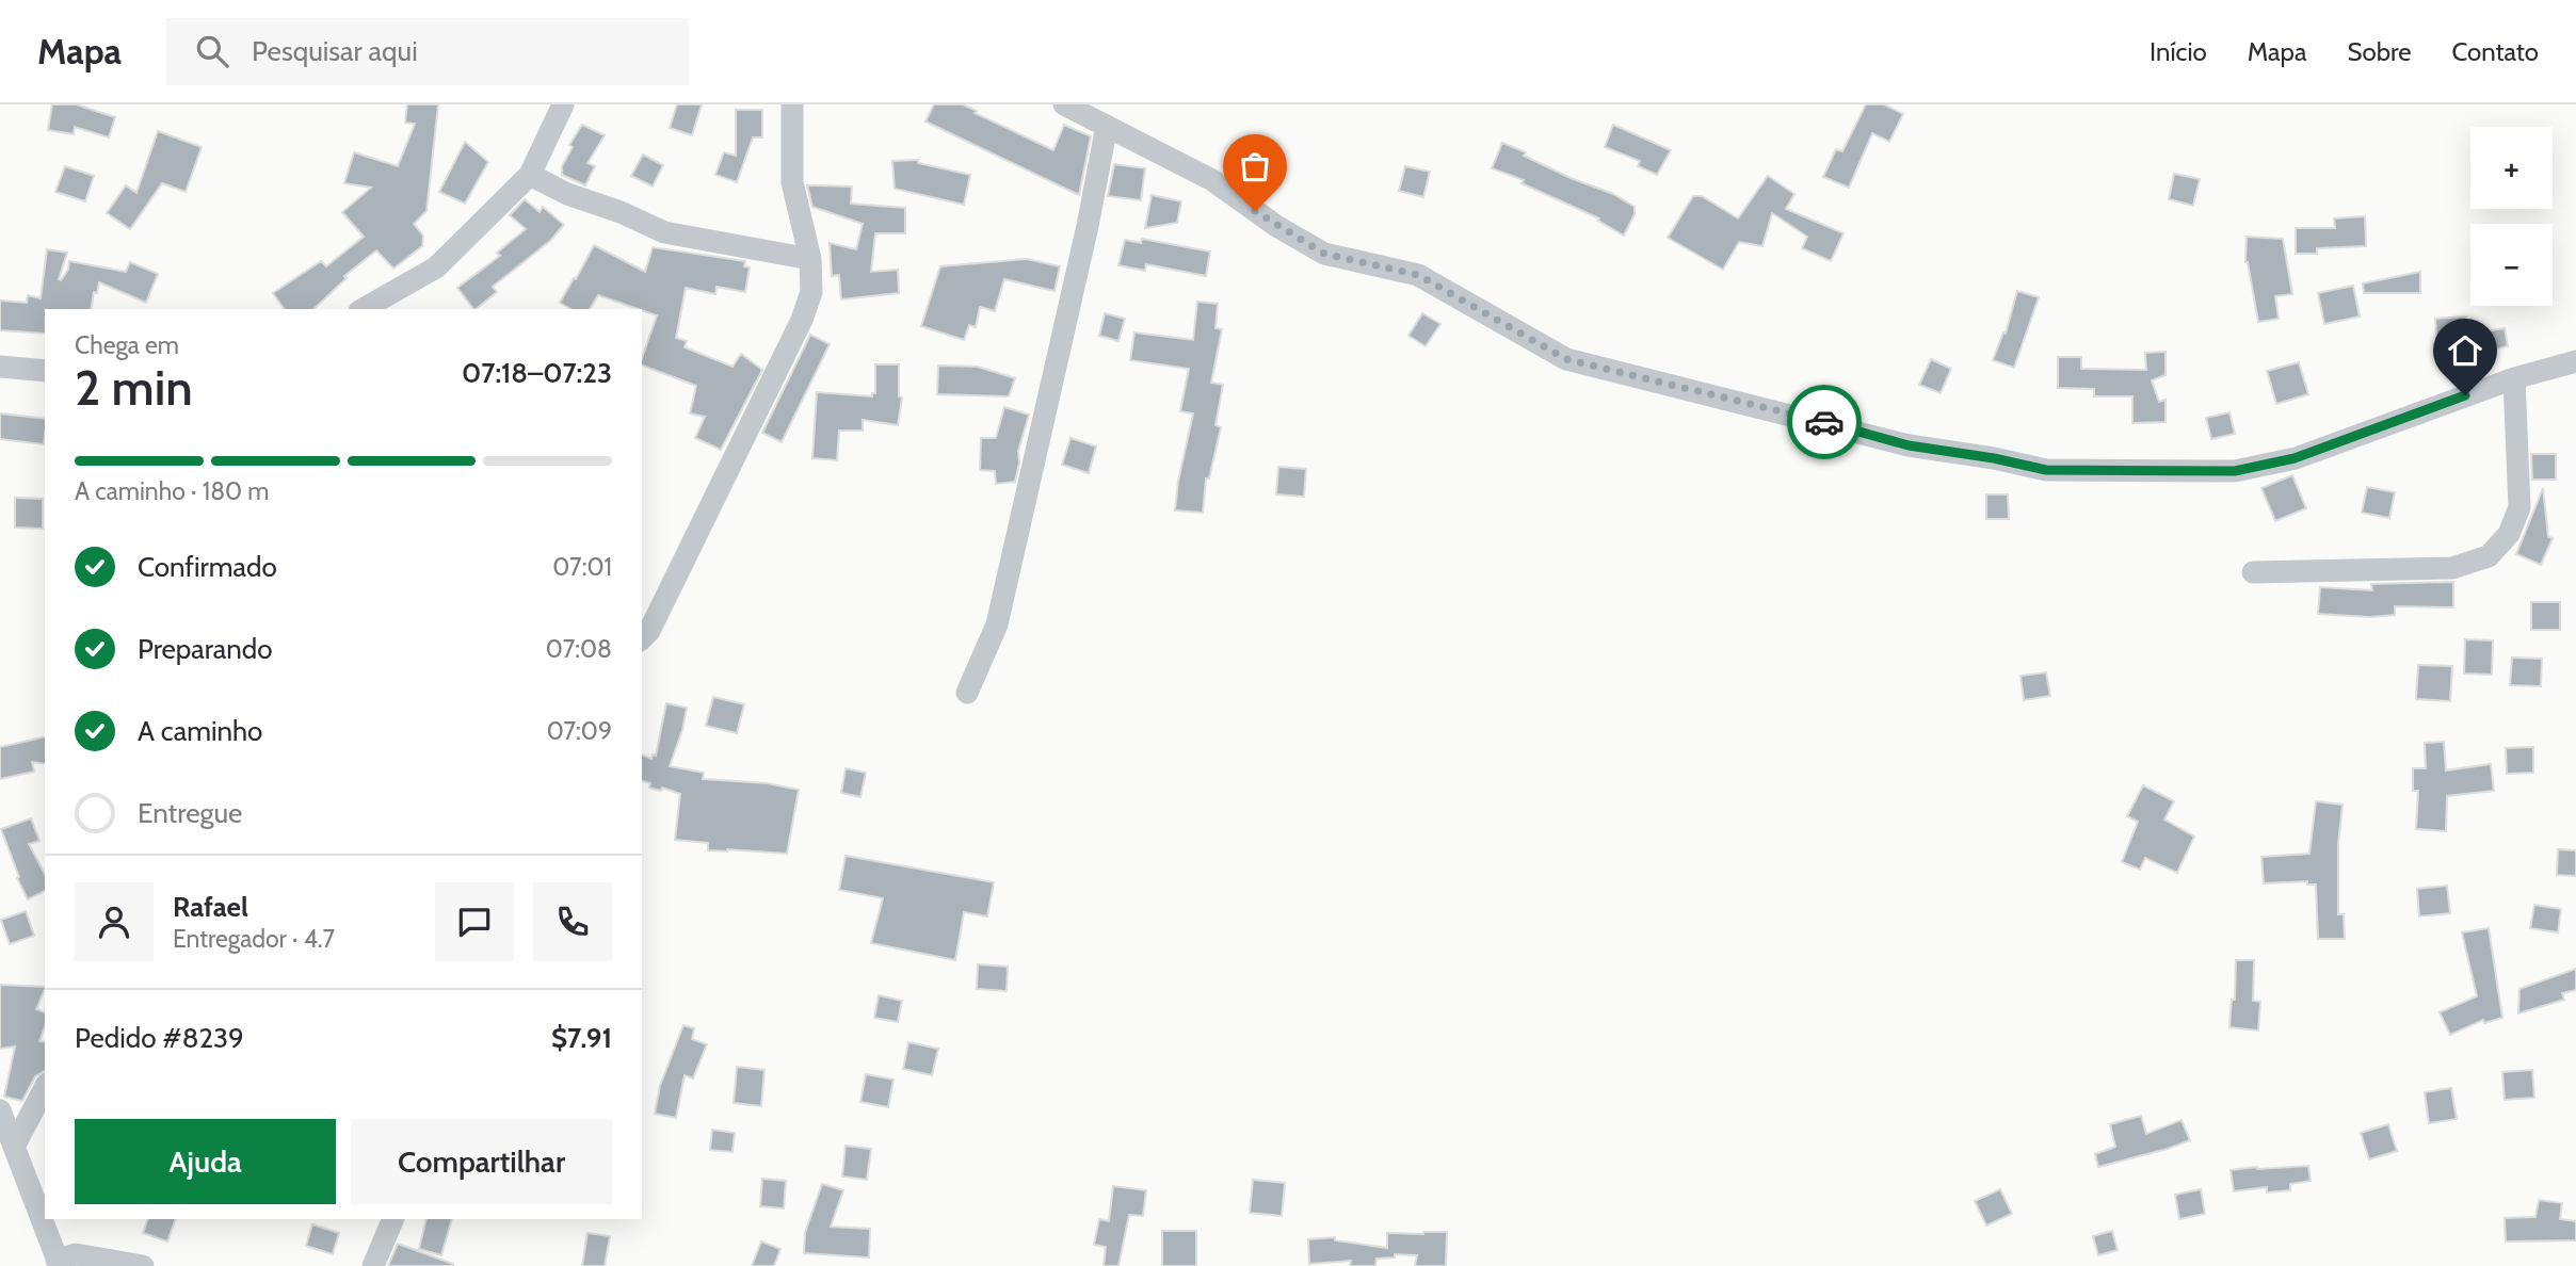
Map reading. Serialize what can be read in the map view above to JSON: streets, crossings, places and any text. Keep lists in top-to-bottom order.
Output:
{
  "page": {
    "header": "Mapa",
    "search": "Pesquisar aqui",
    "nav": [
      "Início",
      "Mapa",
      "Sobre",
      "Contato"
    ],
    "map_buttons": ["+", "−"],
    "heading": ["2 min", "Chega em", "07:18–07:23"],
    "panel": [
      "Rafael",
      "Entregador · 4.7",
      "Pedido #8239",
      "$7.91"
    ],
    "bar": "A caminho · 180 m",
    "list": [
      ["Confirmado", "07:01"],
      ["Preparando", "07:08"],
      ["A caminho", "07:09"],
      "Entregue"
    ],
    "buttons": ["Ajuda", "Compartilhar"]
  }
}
